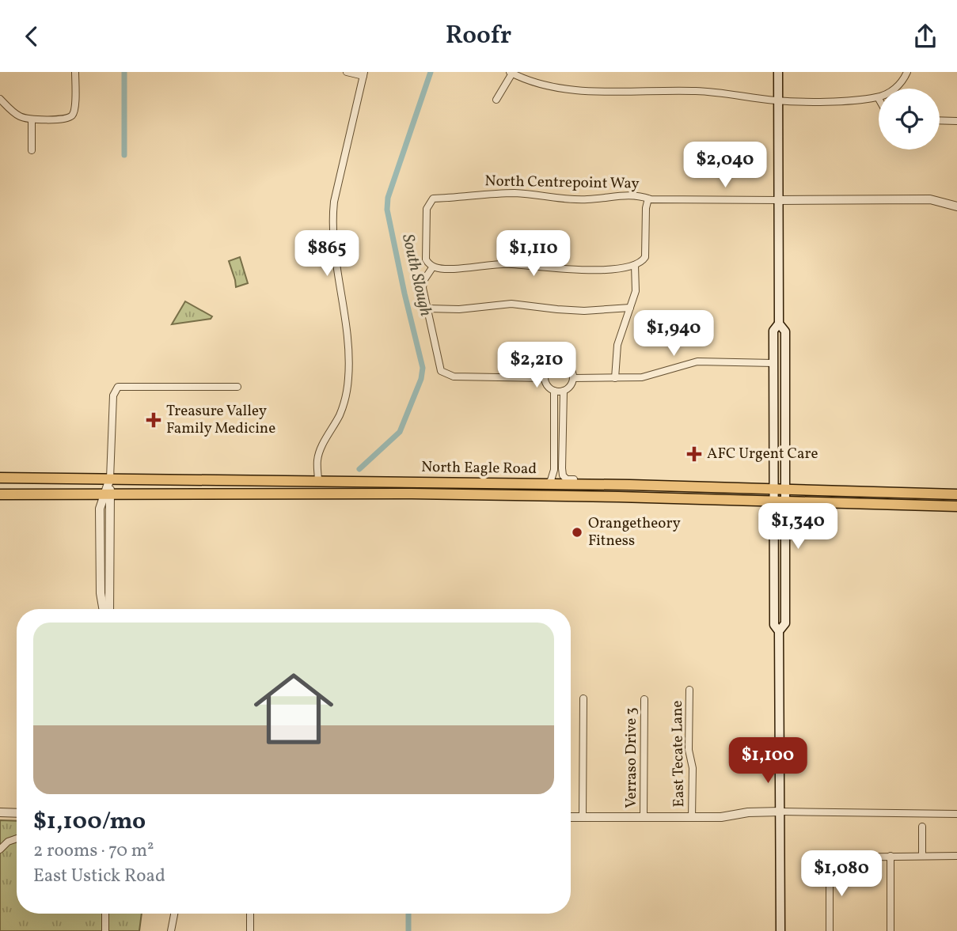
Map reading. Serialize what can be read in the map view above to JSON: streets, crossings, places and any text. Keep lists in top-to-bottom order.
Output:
{
  "streets": {
    "highway": ["North Eagle Road"],
    "street": ["North Centrepoint Way", "East Tecate Lane", "Verraso Drive 3"]
  },
  "water": ["South Slough"],
  "places": {
    "health": ["Treasure Valley Family Medicine", "AFC Urgent Care"],
    "other": ["Orangetheory Fitness"]
  },
  "page": {
    "header": "Roofr",
    "price": [
      "$2,040",
      "$865",
      "$1,110",
      "$1,940",
      "$2,210",
      "$1,340",
      "$1,100",
      "$1,080"
    ],
    "list": [
      {
        "name": "$1,100/mo",
        "note": "2 rooms · 70 m² · East Ustick Road"
      }
    ]
  }
}
